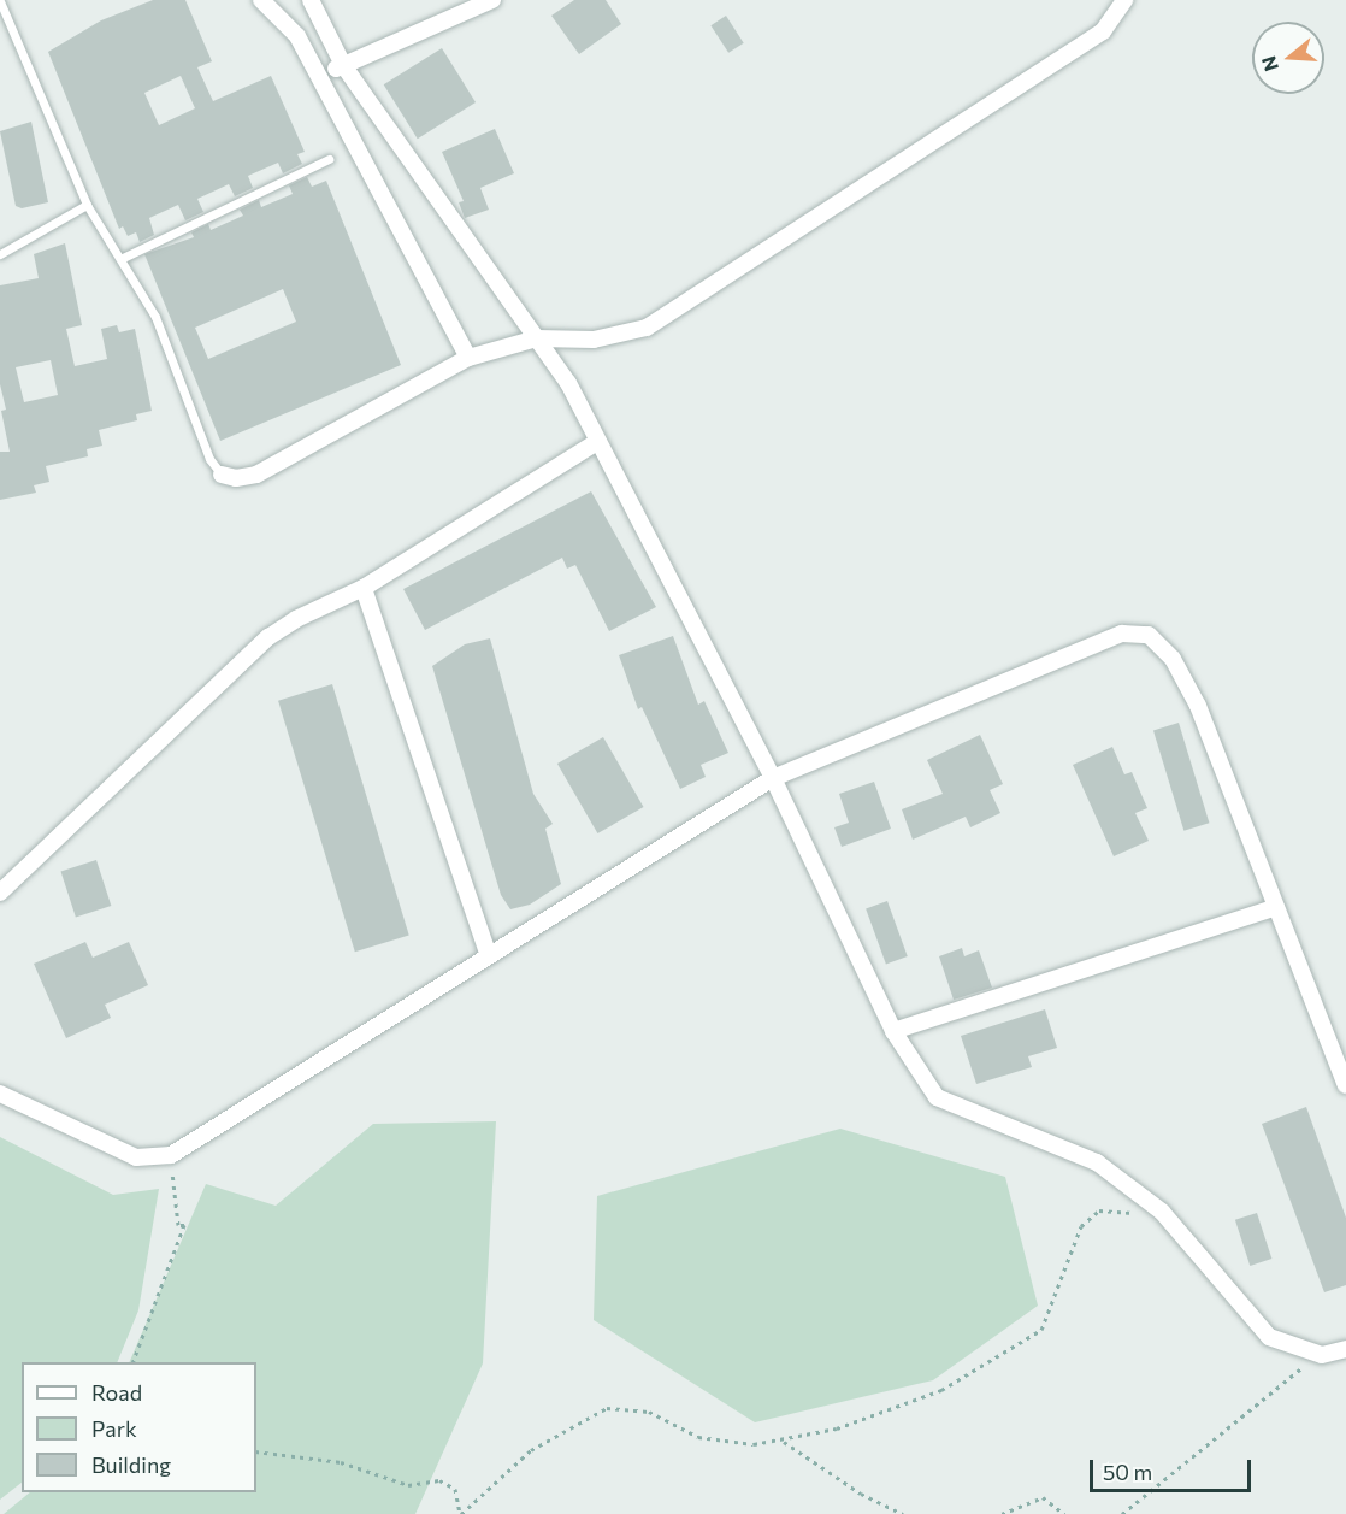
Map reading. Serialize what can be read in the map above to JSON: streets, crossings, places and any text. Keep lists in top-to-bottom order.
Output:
{
  "legend": ["Road", "Park", "Building"],
  "scale_bar": "50 m",
  "north": "left"
}
